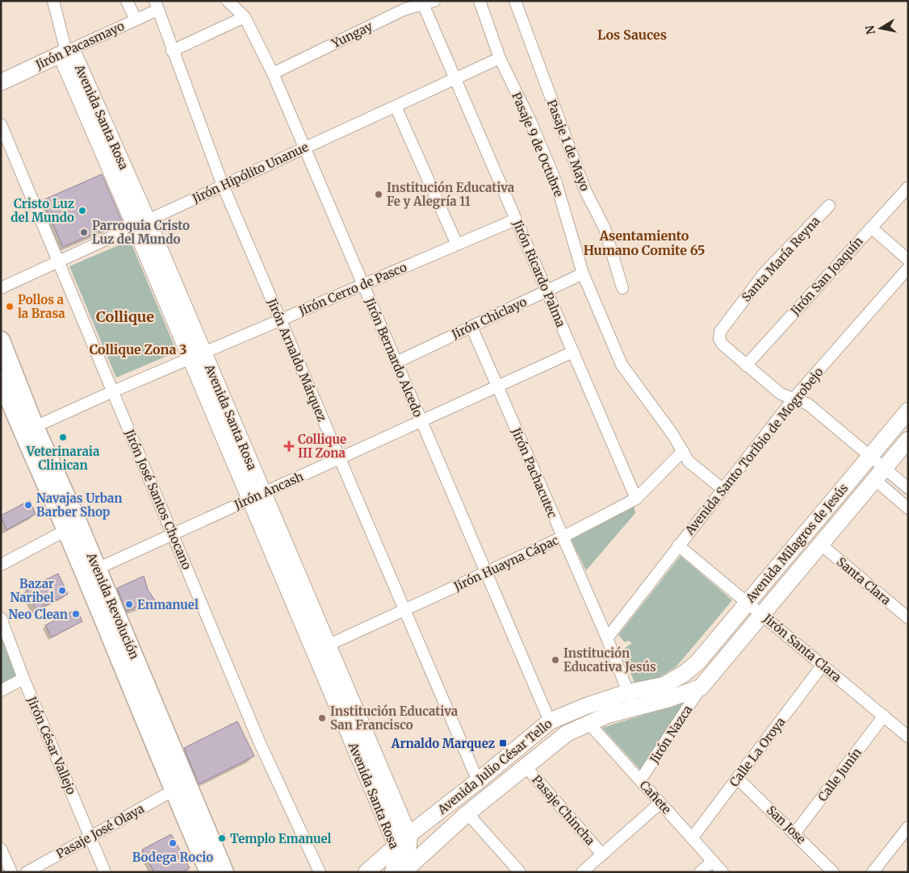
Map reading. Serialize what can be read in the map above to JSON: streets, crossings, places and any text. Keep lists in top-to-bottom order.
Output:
{
  "streets": {
    "main road": ["Avenida Revolución"],
    "street": [
      "Yungay",
      "Jirón Pacasmayo",
      "Avenida Santa Rosa",
      "Pasaje 9 de Octubre",
      "Pasaje 1 de Mayo",
      "Jirón Hipólito Unanue",
      "Santa María Reyna",
      "Jirón Ricardo Palma",
      "Jirón San Joaquín",
      "Jirón Cerro de Pasco",
      "Jirón Chiclayo",
      "Jirón Bernardo Alcedo",
      "Jirón Arnaldo Márquez",
      "Avenida Santo Toribio de Mogrobejo",
      "Jirón Pachacutec",
      "Jirón Ancash",
      "Jirón José Santos Chocano",
      "Avenida Milagros de Jesús",
      "Jirón Huayna Cápac",
      "Santa Clara",
      "Jirón Santa Clara",
      "Jirón Nazca",
      "Jirón César Vallejo",
      "Calle La Oroya",
      "Avenida Julio César Tello",
      "Calle Junín",
      "Cañete",
      "Pasaje Chincha",
      "San Jose",
      "Pasaje José Olaya"
    ]
  },
  "crossings": [
    ["Yungay", "Jirón Ricardo Palma"],
    ["Yungay", "Jirón Bernardo Alcedo"],
    ["Jirón Pacasmayo", "Avenida Santa Rosa"],
    ["Jirón Pacasmayo", "Jirón Arnaldo Márquez"],
    ["Avenida Santa Rosa", "Jirón Hipólito Unanue"],
    ["Avenida Santa Rosa", "Jirón Cerro de Pasco"],
    ["Avenida Santa Rosa", "Jirón Ancash"],
    ["Avenida Santa Rosa", "Jirón Huayna Cápac"],
    ["Avenida Santa Rosa", "Avenida Julio César Tello"],
    ["Pasaje 9 de Octubre", "Jirón Hipólito Unanue"],
    ["Pasaje 9 de Octubre", "Jirón Chiclayo"],
    ["Pasaje 9 de Octubre", "Avenida Santo Toribio de Mogrobejo"],
    ["Pasaje 9 de Octubre", "Jirón Huayna Cápac"],
    ["Jirón Hipólito Unanue", "Jirón Ricardo Palma"],
    ["Jirón Hipólito Unanue", "Jirón Bernardo Alcedo"],
    ["Jirón Hipólito Unanue", "Jirón Arnaldo Márquez"],
    ["Jirón Hipólito Unanue", "Jirón José Santos Chocano"],
    ["Santa María Reyna", "Jirón San Joaquín"],
    ["Santa María Reyna", "Avenida Santo Toribio de Mogrobejo"],
    ["Santa María Reyna", "Avenida Milagros de Jesús"],
    ["Jirón Ricardo Palma", "Jirón Cerro de Pasco"],
    ["Jirón Ricardo Palma", "Jirón Chiclayo"],
    ["Jirón Ricardo Palma", "Jirón Ancash"],
    ["Jirón Ricardo Palma", "Jirón Huayna Cápac"],
    ["Jirón Cerro de Pasco", "Jirón Bernardo Alcedo"],
    ["Jirón Cerro de Pasco", "Jirón Arnaldo Márquez"],
    ["Jirón Cerro de Pasco", "Jirón José Santos Chocano"],
    ["Jirón Cerro de Pasco", "Avenida Revolución"],
    ["Jirón Chiclayo", "Jirón Bernardo Alcedo"],
    ["Jirón Chiclayo", "Jirón Pachacutec"],
    ["Jirón Bernardo Alcedo", "Jirón Ancash"],
    ["Jirón Bernardo Alcedo", "Jirón Huayna Cápac"],
    ["Jirón Bernardo Alcedo", "Avenida Julio César Tello"],
    ["Jirón Arnaldo Márquez", "Jirón Ancash"],
    ["Jirón Arnaldo Márquez", "Jirón Huayna Cápac"],
    ["Jirón Arnaldo Márquez", "Avenida Julio César Tello"],
    ["Avenida Santo Toribio de Mogrobejo", "Jirón Pachacutec"],
    ["Avenida Santo Toribio de Mogrobejo", "Jirón Santa Clara"],
    ["Jirón Pachacutec", "Jirón Ancash"],
    ["Jirón Pachacutec", "Jirón Huayna Cápac"],
    ["Jirón Pachacutec", "Avenida Julio César Tello"],
    ["Jirón Ancash", "Jirón José Santos Chocano"],
    ["Jirón Ancash", "Avenida Revolución"],
    ["Avenida Milagros de Jesús", "Santa Clara"],
    ["Avenida Milagros de Jesús", "Jirón Santa Clara"],
    ["Avenida Milagros de Jesús", "Jirón Nazca"],
    ["Avenida Milagros de Jesús", "Avenida Julio César Tello"],
    ["Avenida Revolución", "Pasaje José Olaya"],
    ["Jirón Santa Clara", "Calle La Oroya"],
    ["Jirón Santa Clara", "Calle Junín"],
    ["Jirón Nazca", "Cañete"],
    ["Jirón César Vallejo", "Pasaje José Olaya"],
    ["Calle La Oroya", "Cañete"],
    ["Calle La Oroya", "San Jose"],
    ["Avenida Julio César Tello", "Cañete"],
    ["Avenida Julio César Tello", "Pasaje Chincha"],
    ["Calle Junín", "San Jose"]
  ],
  "districts": [
    "Los Sauces",
    "Asentamiento Humano Comite 65",
    "Collique",
    "Collique Zona 3"
  ],
  "places": {
    "other": [
      "Institución Educativa Fe y Alegría 11",
      "Cristo Luz del Mundo",
      "Parroquia Cristo Luz del Mundo",
      "Pollos a la Brasa",
      "Veterinaraia Clinican",
      "Navajas Urban Barber Shop",
      "Bazar Naribel",
      "Enmanuel",
      "Neo Clean",
      "Institución Educativa Jesús",
      "Institución Educativa San Francisco",
      "Templo Emanuel",
      "Bodega Rocio"
    ],
    "health": ["Collique III Zona"],
    "transit": ["Arnaldo Marquez"]
  },
  "north": "left"
}
